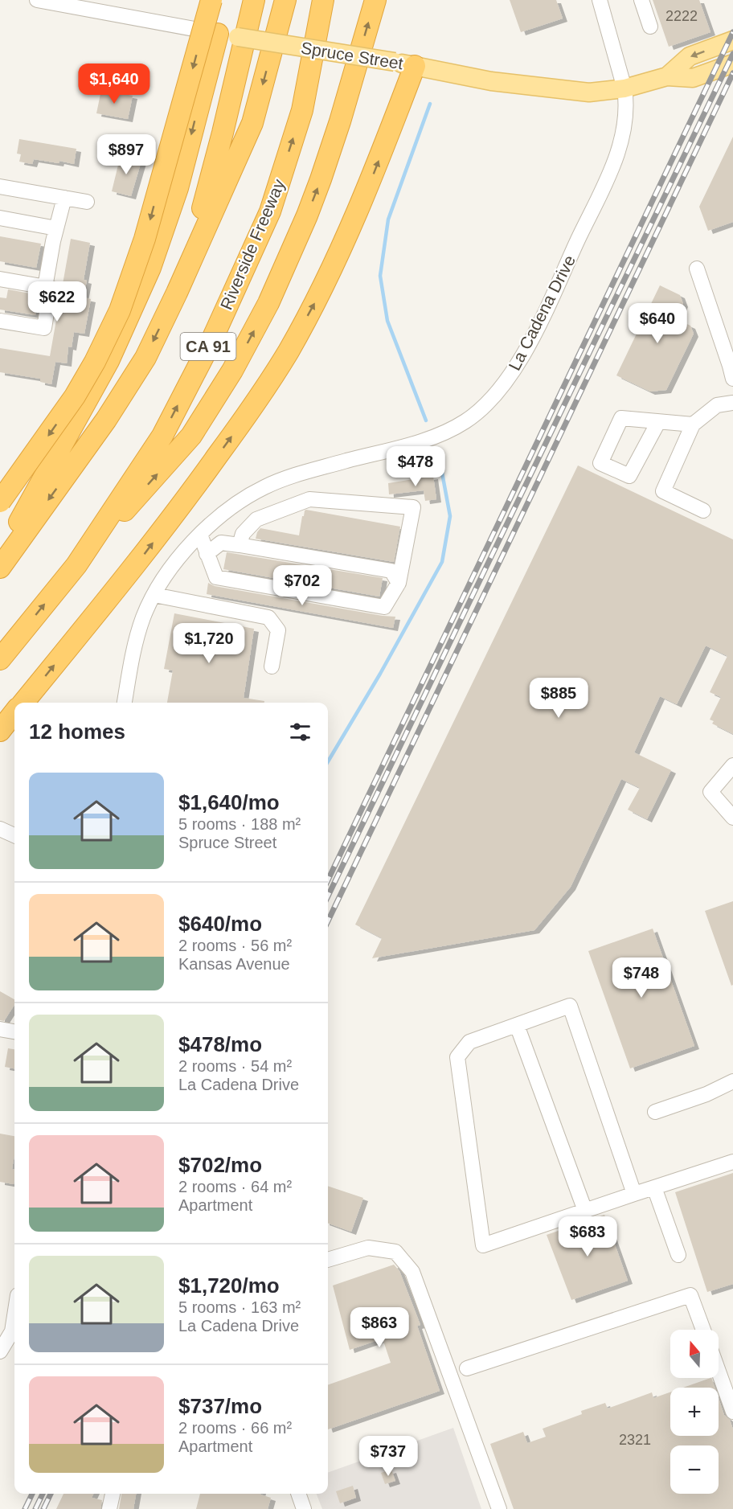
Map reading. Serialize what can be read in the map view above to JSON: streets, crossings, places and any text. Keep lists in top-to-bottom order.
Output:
{
  "streets": {
    "highway": ["Riverside Freeway", "CA 91"],
    "main road": ["Spruce Street"],
    "street": ["La Cadena Drive"]
  },
  "crossings": [
    ["Spruce Street", "La Cadena Drive"]
  ],
  "house_numbers": ["2222", "2321"],
  "north": "top",
  "page": {
    "price": [
      "$1,640",
      "$897",
      "$622",
      "$640",
      "$478",
      "$702",
      "$1,720",
      "$885",
      "$748",
      "$683",
      "$863",
      "$737"
    ],
    "heading": "12 homes",
    "list": [
      {
        "name": "$1,640/mo",
        "note": "5 rooms · 188 m² · Spruce Street"
      },
      {
        "name": "$640/mo",
        "note": "2 rooms · 56 m² · Kansas Avenue"
      },
      {
        "name": "$478/mo",
        "note": "2 rooms · 54 m² · La Cadena Drive"
      },
      {
        "name": "$702/mo",
        "note": "2 rooms · 64 m² · Apartment"
      },
      {
        "name": "$1,720/mo",
        "note": "5 rooms · 163 m² · La Cadena Drive"
      },
      {
        "name": "$737/mo",
        "note": "2 rooms · 66 m² · Apartment"
      }
    ],
    "map_buttons": ["+", "−"]
  }
}
